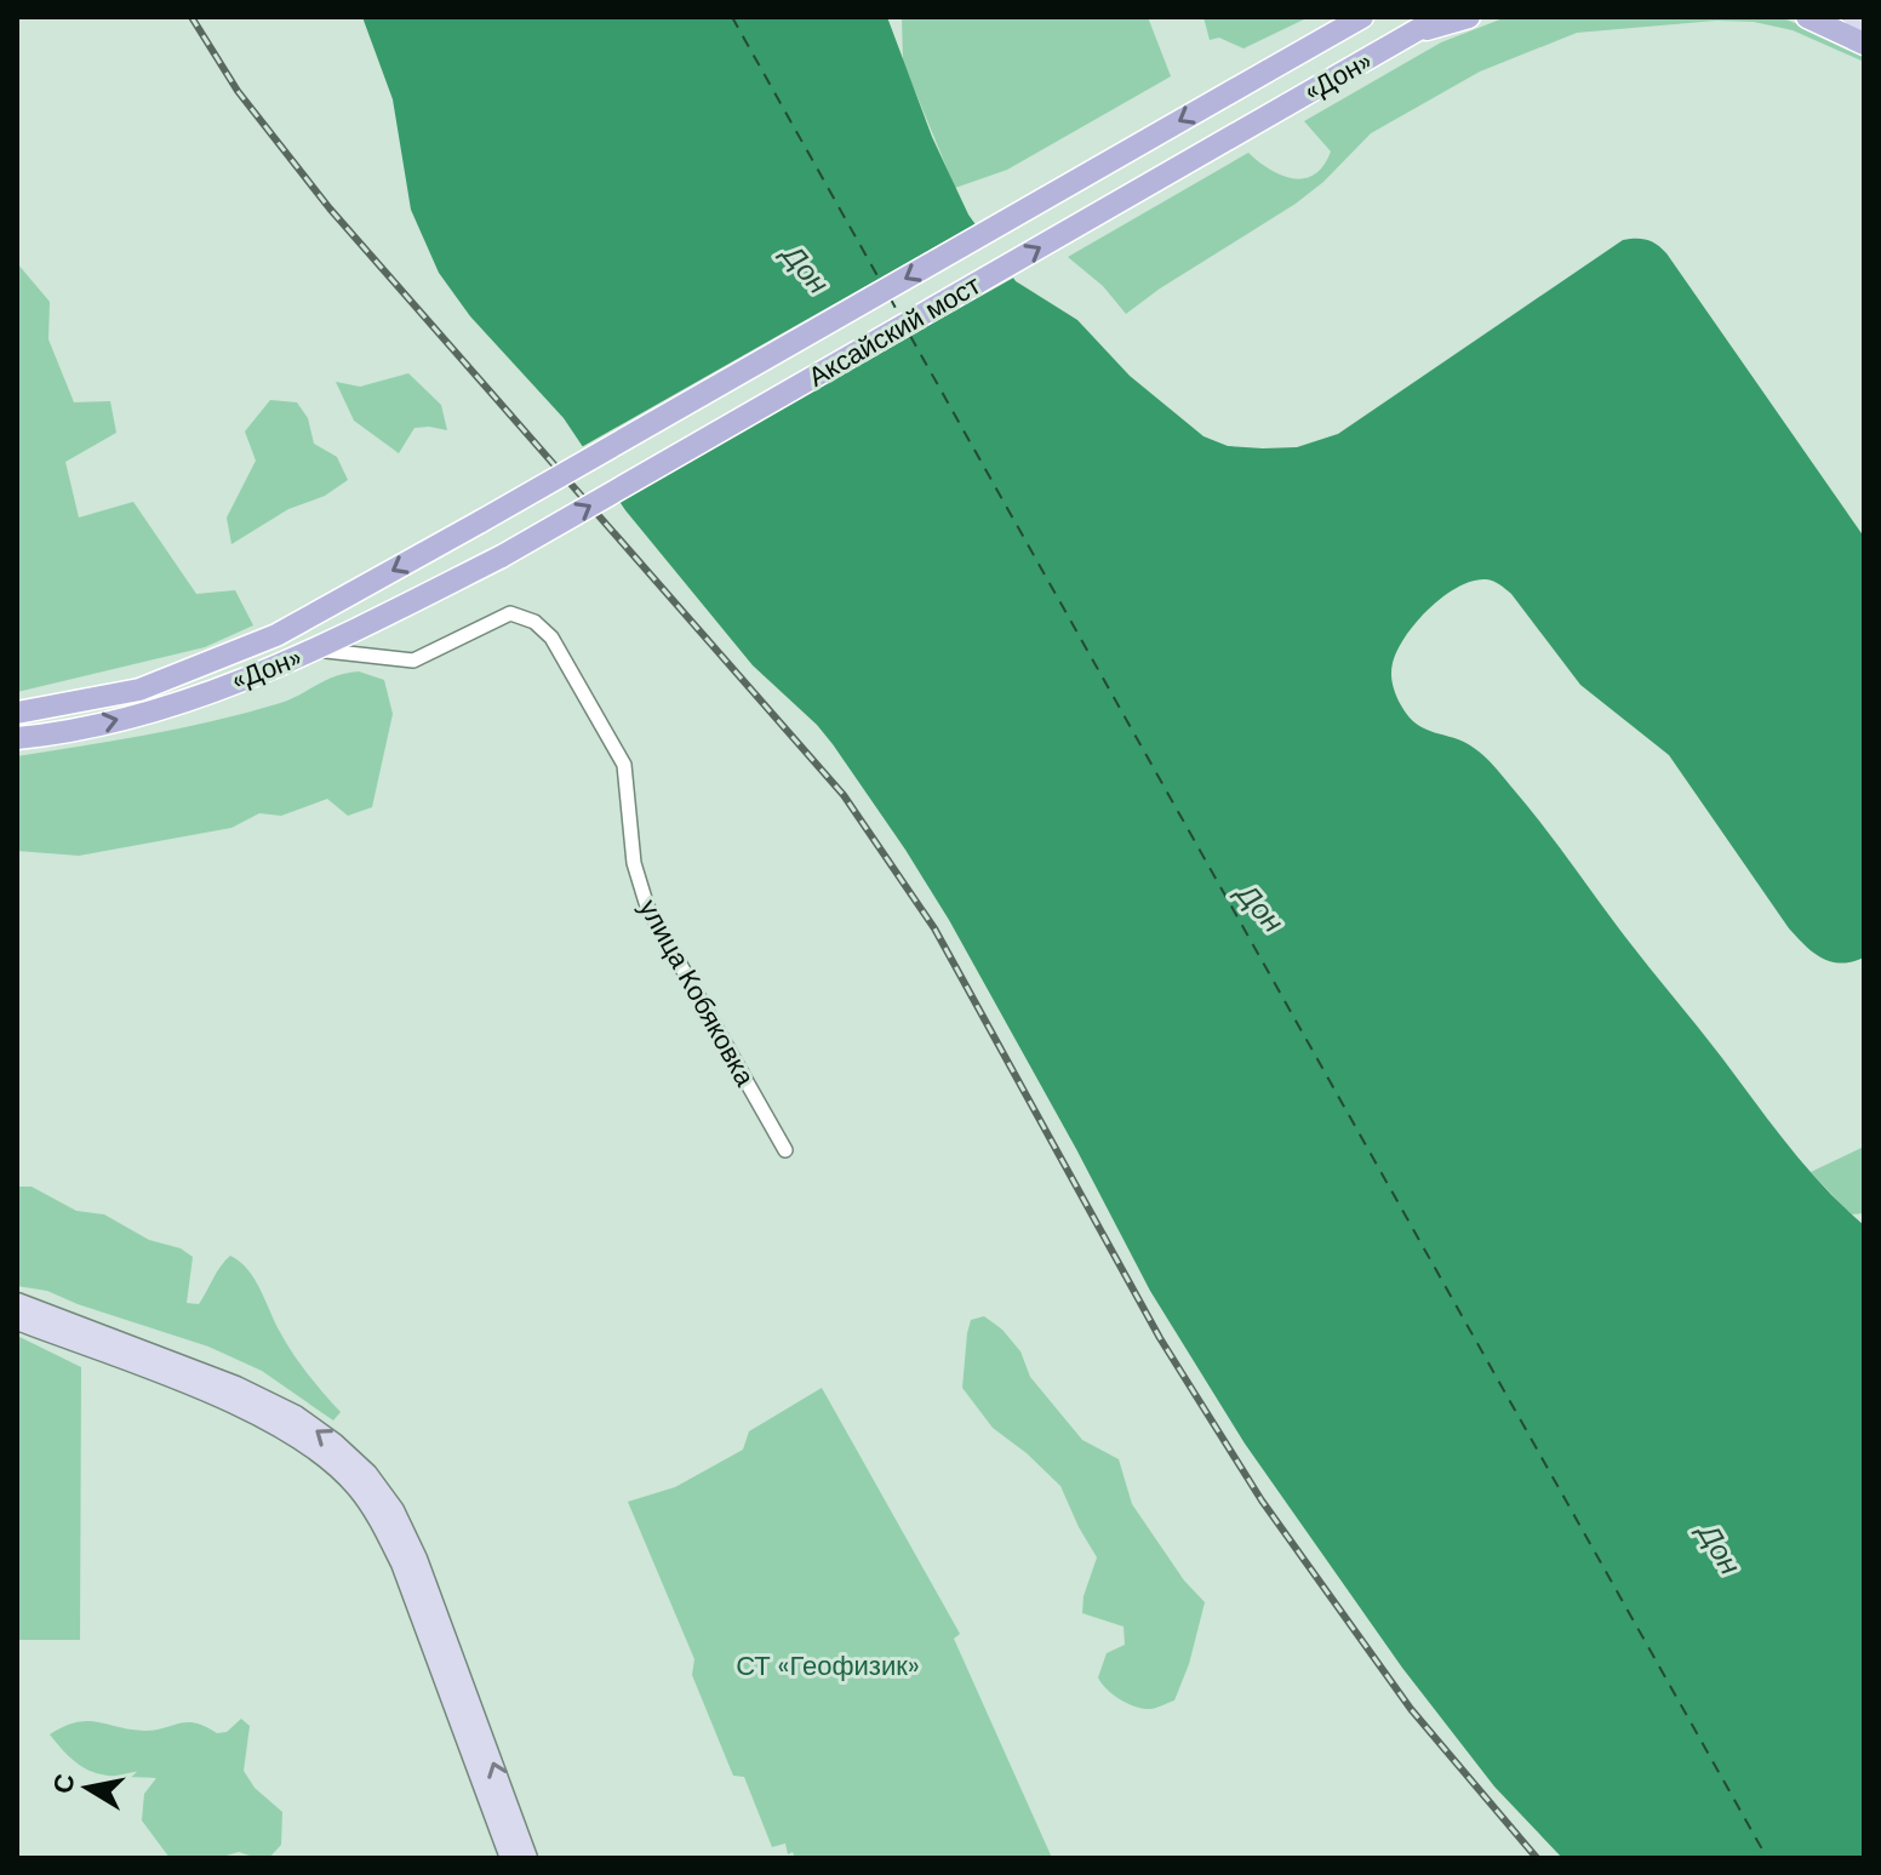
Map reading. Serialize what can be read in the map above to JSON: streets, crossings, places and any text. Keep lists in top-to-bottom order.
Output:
{
  "streets": {
    "main road": ["«Дон»", "Аксайский мост"],
    "street": ["улица Кобяковка"]
  },
  "crossings": [
    ["«Дон»", "Аксайский мост"],
    ["«Дон»", "улица Кобяковка"]
  ],
  "water": ["Дон"],
  "parks": ["СТ «Геофизик»"],
  "north": "left"
}
